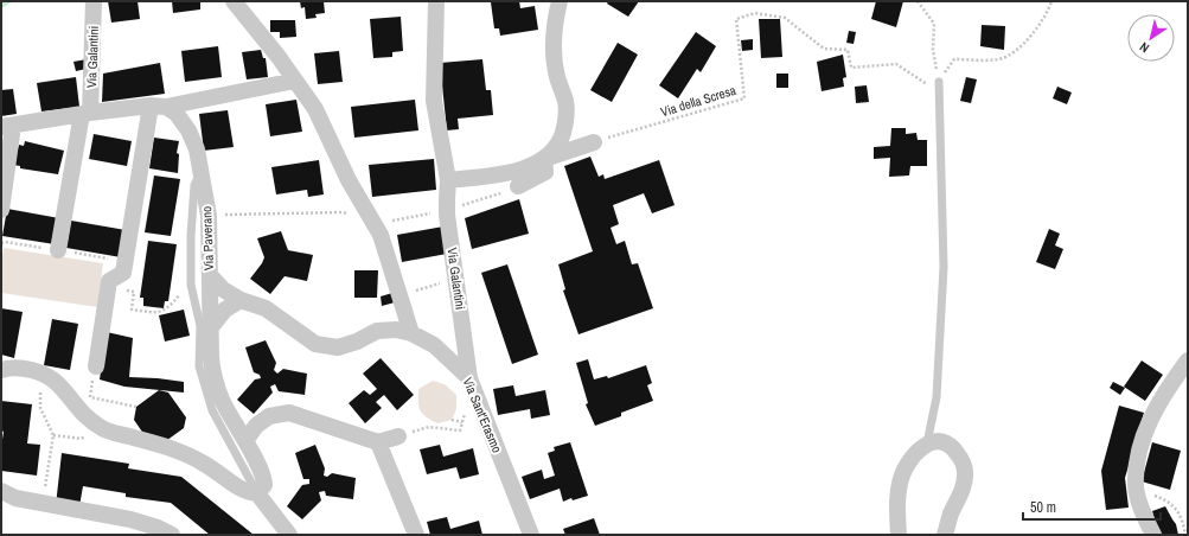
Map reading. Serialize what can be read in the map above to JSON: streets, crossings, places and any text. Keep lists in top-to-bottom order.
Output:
{
  "streets": {
    "street": ["Via Galantini", "Via Paverano", "Via Sant'Erasmo"],
    "path": ["Via della Scresa"]
  },
  "crossings": [
    ["Via Galantini", "Via Sant'Erasmo"],
    ["Via Paverano", "Via Sant'Erasmo"]
  ],
  "scale_bar": "50 m",
  "north": "bottom left"
}
